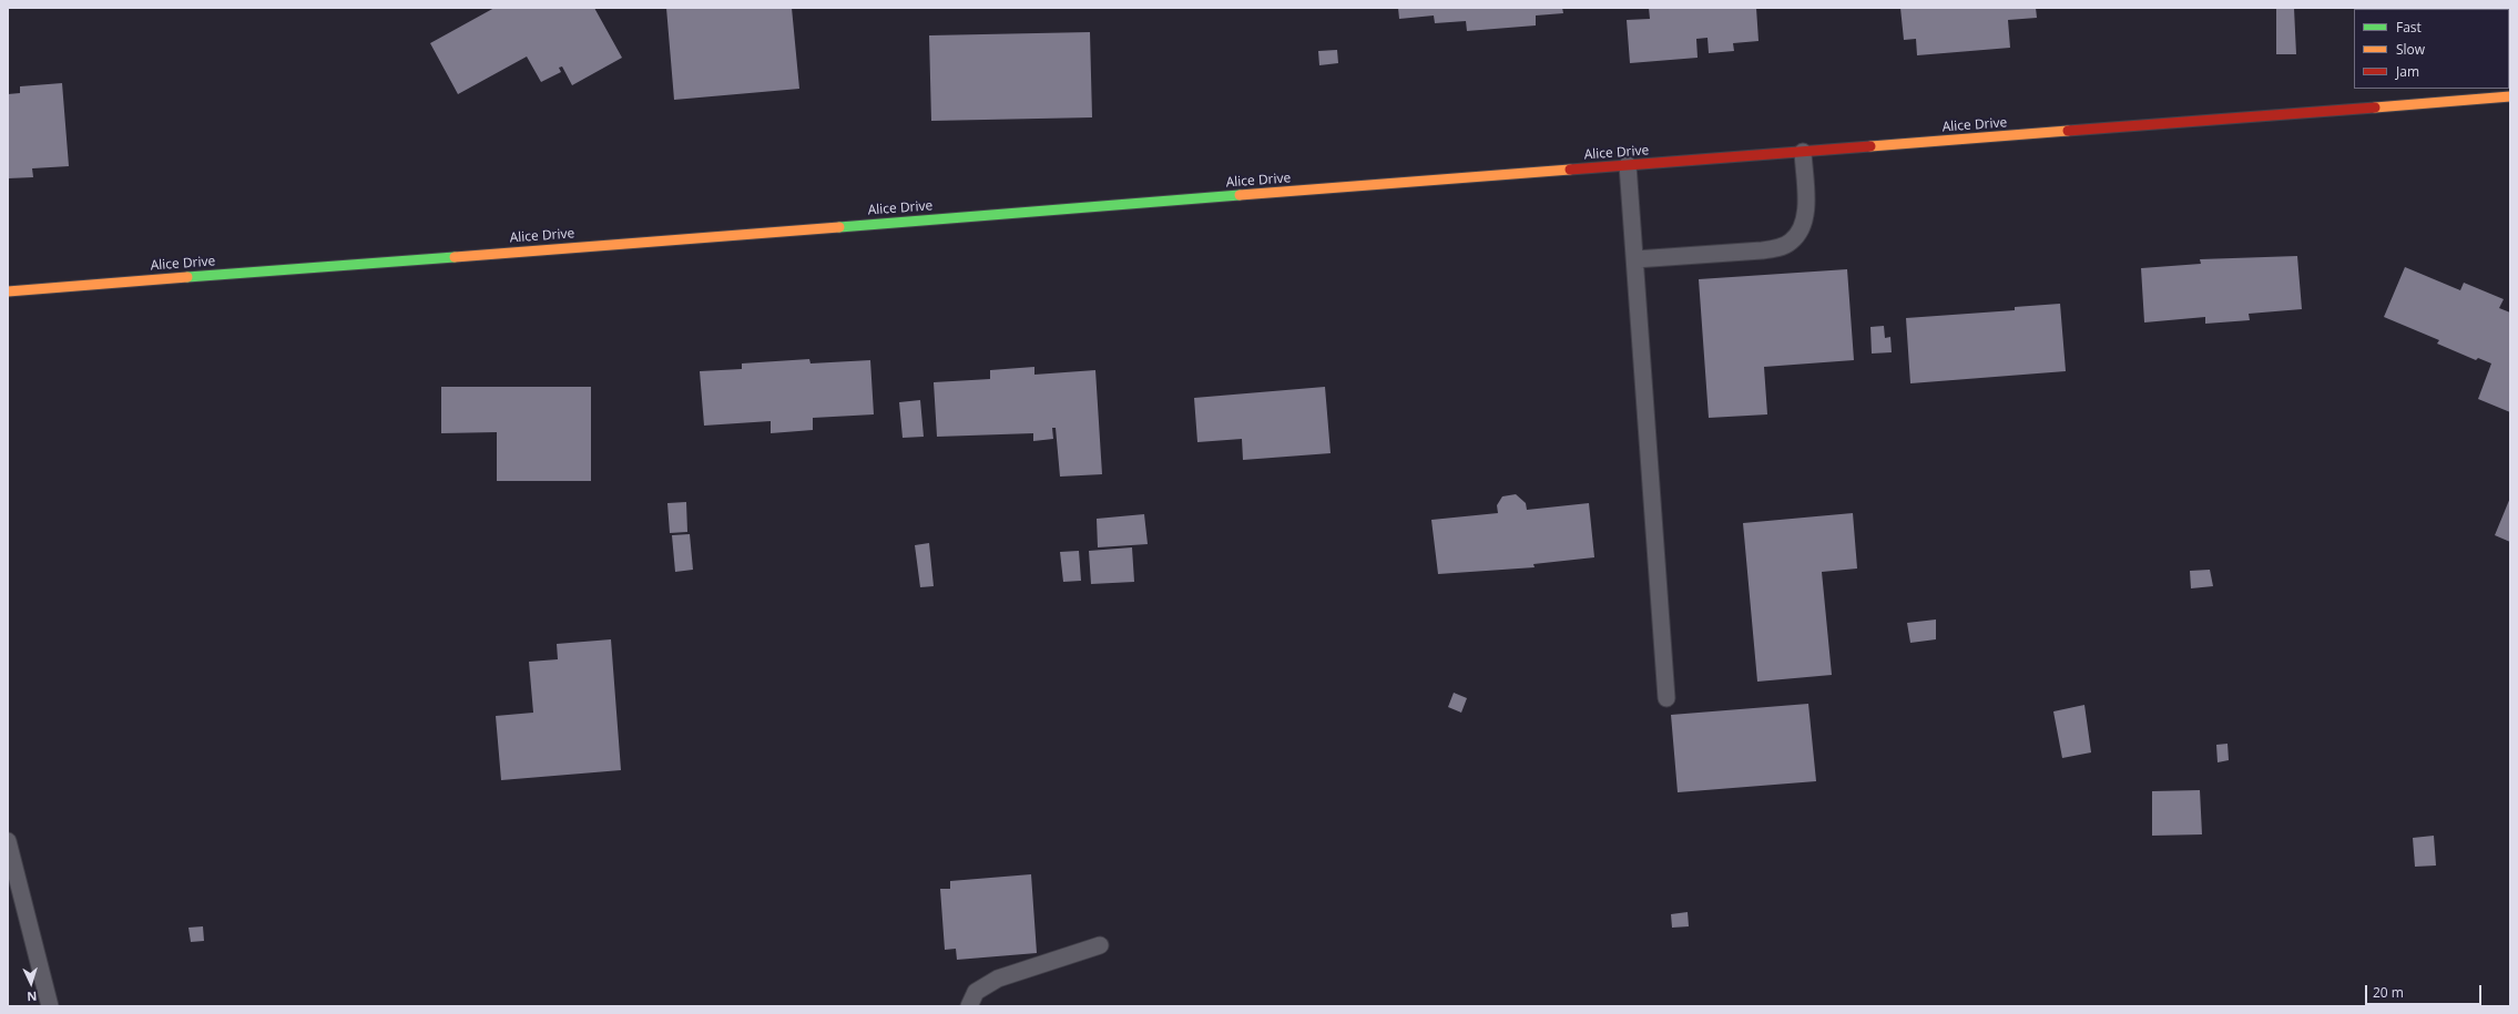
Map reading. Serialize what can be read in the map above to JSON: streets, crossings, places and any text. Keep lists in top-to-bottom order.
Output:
{
  "streets": {
    "street": ["Alice Drive"]
  },
  "legend": ["Fast", "Slow", "Jam"],
  "scale_bar": "20 m",
  "north": "bottom"
}
